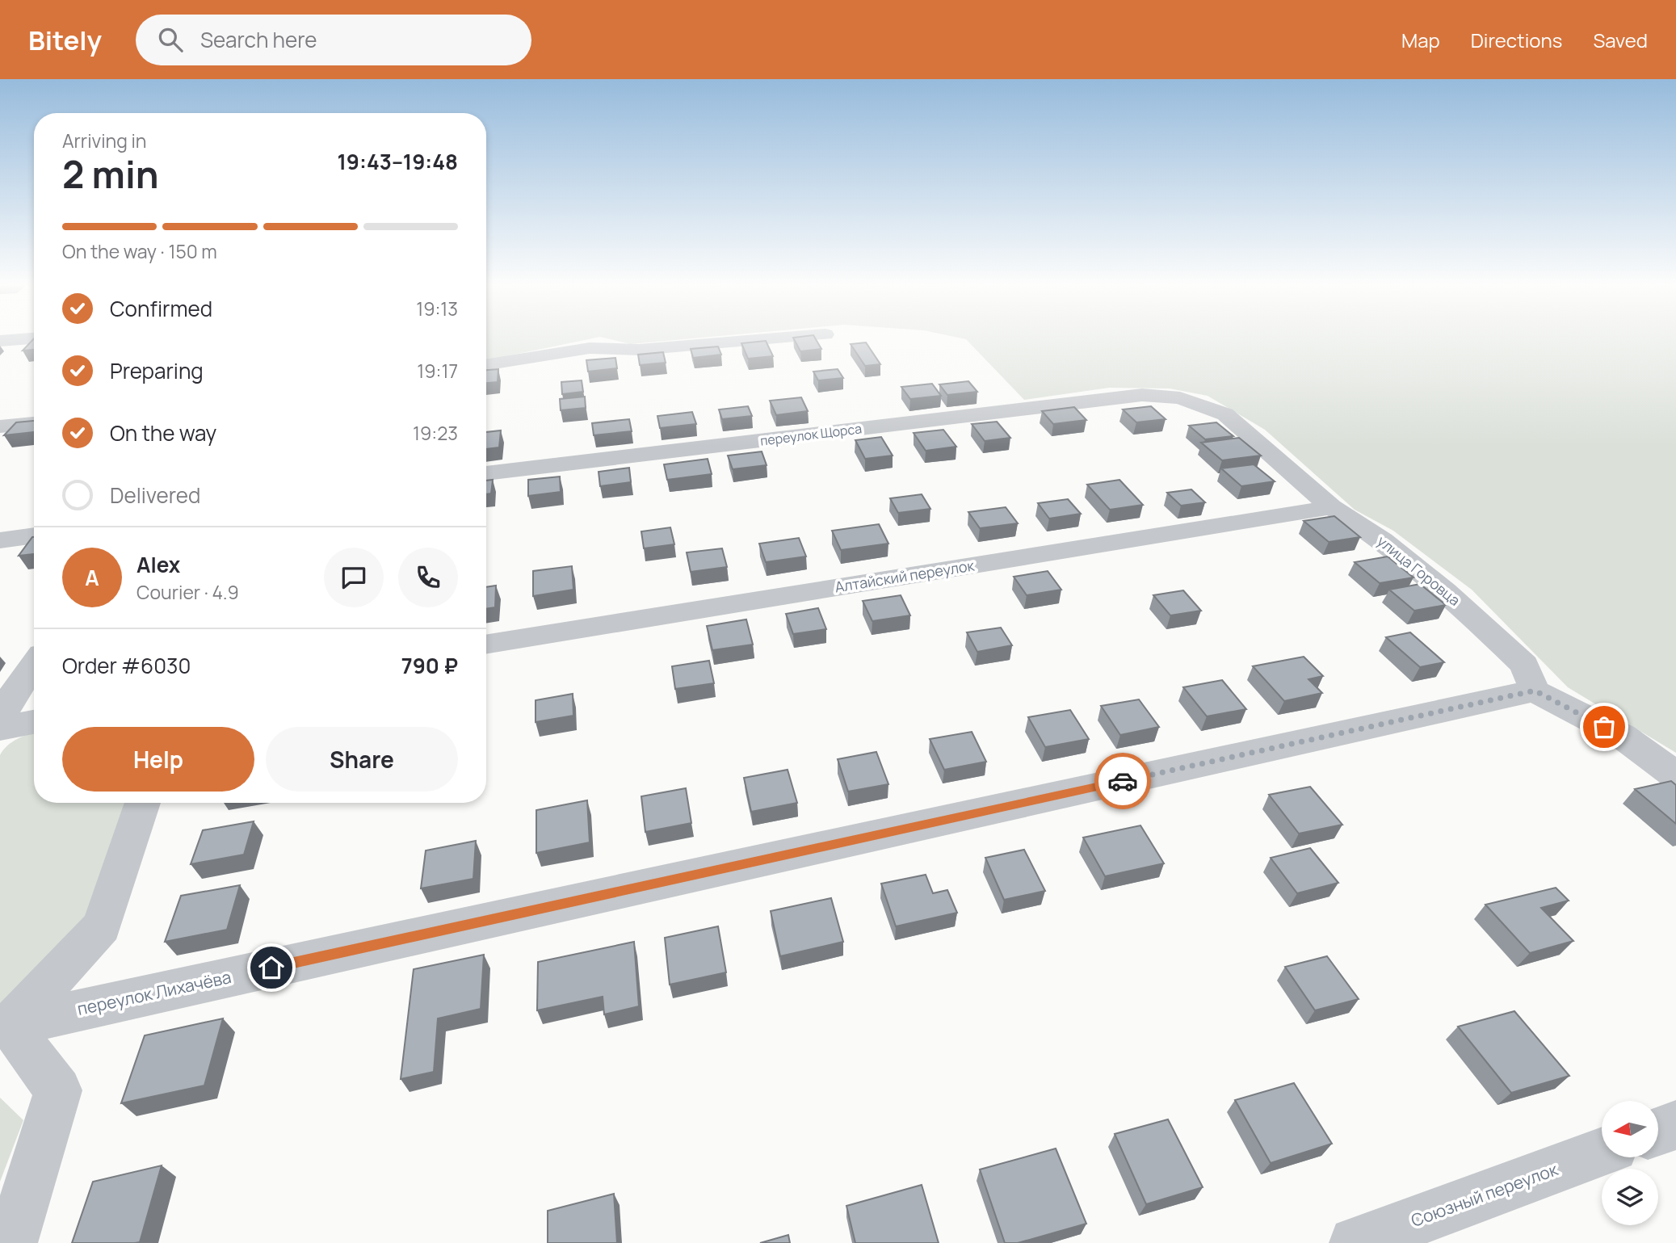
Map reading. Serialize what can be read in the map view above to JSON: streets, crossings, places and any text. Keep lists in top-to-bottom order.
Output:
{
  "streets": {
    "street": [
      "переулок Щорса",
      "улица Горовца",
      "Алтайский переулок",
      "переулок Лихачёва",
      "Союзный переулок"
    ]
  },
  "crossings": [
    ["переулок Щорса", "улица Горовца"],
    ["улица Горовца", "Алтайский переулок"],
    ["улица Горовца", "переулок Лихачёва"]
  ],
  "north": "left",
  "page": {
    "header": "Bitely",
    "search": "Search here",
    "nav": ["Map", "Directions", "Saved"],
    "heading": ["2 min", "Arriving in", "19:43–19:48"],
    "panel": [
      "Alex",
      "Courier · 4.9",
      "Order #6030",
      "790 ₽"
    ],
    "bar": "On the way · 150 m",
    "list": [
      ["Confirmed", "19:13"],
      ["Preparing", "19:17"],
      ["On the way", "19:23"],
      "Delivered"
    ],
    "round": "A",
    "buttons": ["Help", "Share"]
  }
}
